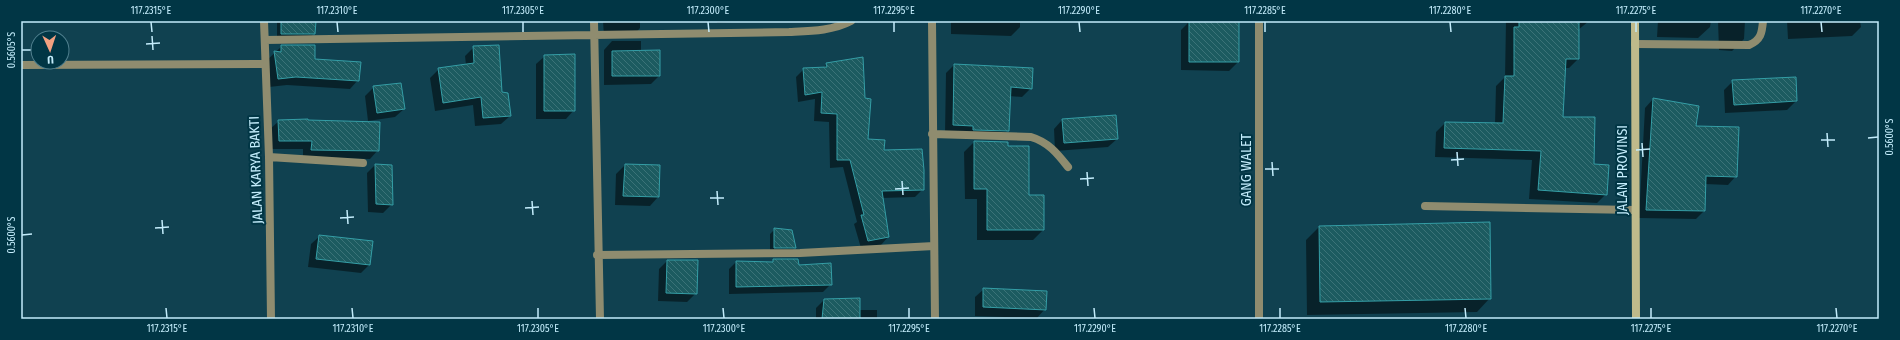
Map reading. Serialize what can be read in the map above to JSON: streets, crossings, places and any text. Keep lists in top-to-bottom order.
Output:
{
  "streets": {
    "main road": ["JALAN PROVINSI"],
    "street": ["JALAN KARYA BAKTI", "GANG WALET"]
  },
  "north": "bottom",
  "coordinates": [
    "117.2315°E",
    "117.2310°E",
    "117.2305°E",
    "117.2300°E",
    "117.2295°E",
    "117.2290°E",
    "117.2285°E",
    "117.2280°E",
    "117.2275°E",
    "117.2270°E",
    "0.5605°S",
    "0.5600°S"
  ]
}
